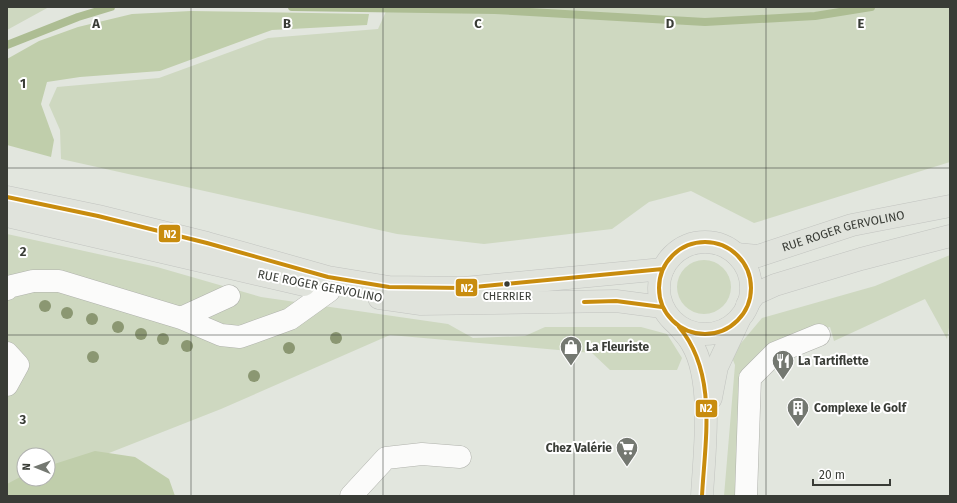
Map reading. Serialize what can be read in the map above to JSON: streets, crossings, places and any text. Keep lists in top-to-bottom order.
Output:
{
  "streets": {
    "main road": ["RUE ROGER GERVOLINO"]
  },
  "places": {
    "other": ["CHERRIER"],
    "shop": ["La Fleuriste"],
    "restaurant": ["La Tartiflette"],
    "building": ["Complexe le Golf"],
    "supermarket": ["Chez Valérie"]
  },
  "lines": ["transit line N2"],
  "scale_bar": "20 m",
  "north": "left",
  "grid": {
    "columns": [
      "A",
      "B",
      "C",
      "D",
      "E"
    ],
    "rows": ["1", "2", "3"]
  }
}
